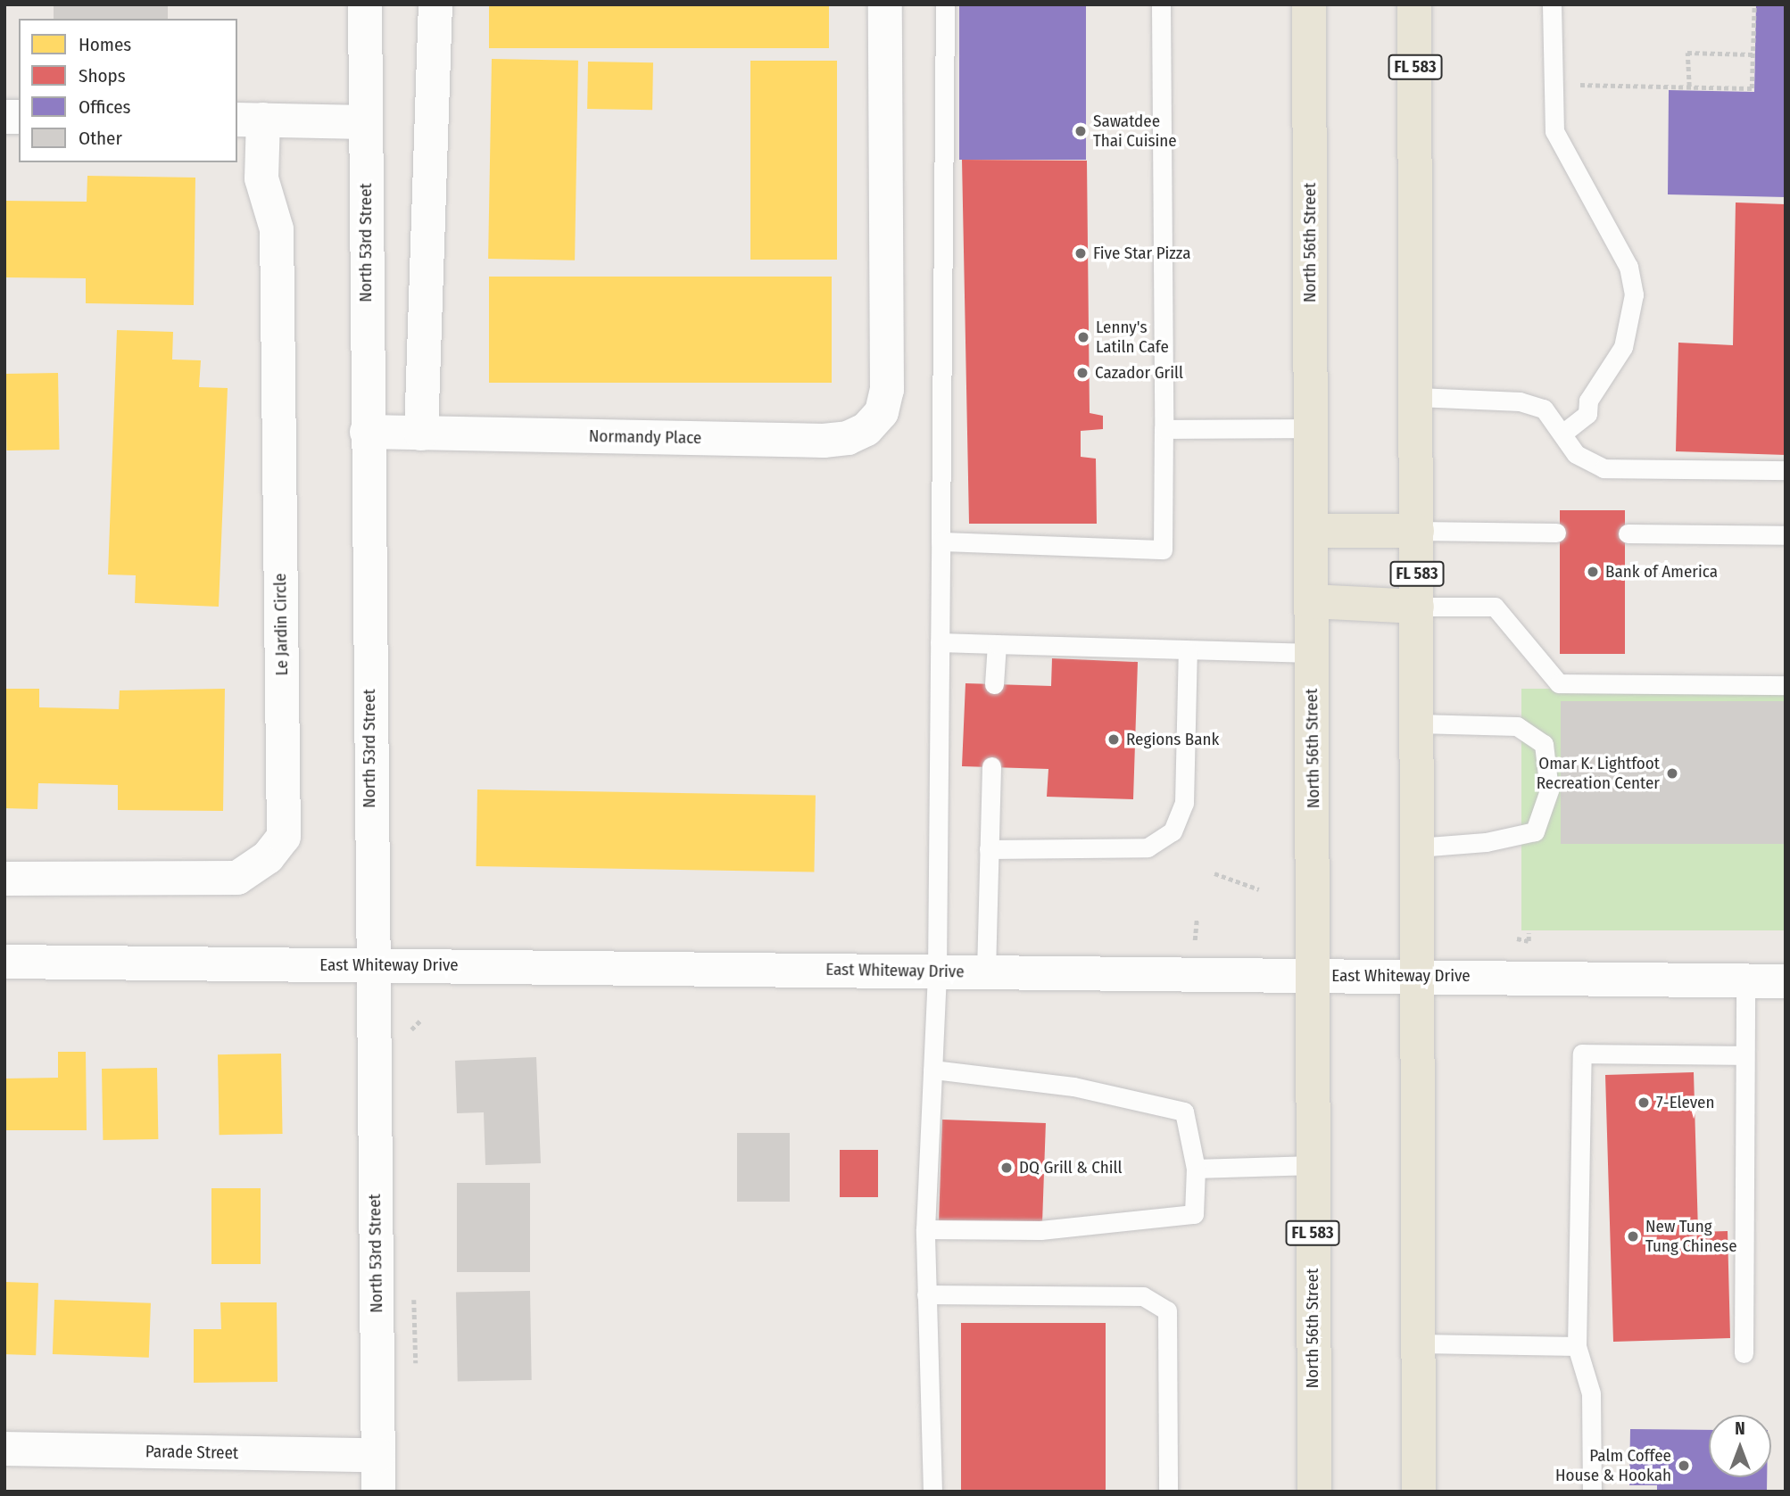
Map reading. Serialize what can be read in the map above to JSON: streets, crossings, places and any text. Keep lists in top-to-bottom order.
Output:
{
  "streets": {
    "main road": ["FL 583", "North 56th Street"],
    "street": [
      "North 53rd Street",
      "Normandy Place",
      "Le Jardin Circle",
      "East Whiteway Drive",
      "Parade Street"
    ]
  },
  "crossings": [
    ["FL 583", "East Whiteway Drive"],
    ["North 53rd Street", "Normandy Place"],
    ["North 53rd Street", "Le Jardin Circle"],
    ["North 53rd Street", "East Whiteway Drive"],
    ["North 53rd Street", "Parade Street"],
    ["North 56th Street", "East Whiteway Drive"]
  ],
  "places": [
    "Sawatdee Thai Cuisine",
    "Five Star Pizza",
    "Lenny's Latiln Cafe",
    "Cazador Grill",
    "Bank of America",
    "Regions Bank",
    "Omar K. Lightfoot Recreation Center",
    "7-Eleven",
    "DQ Grill & Chill",
    "New Tung Tung Chinese",
    "Palm Coffee House & Hookah"
  ],
  "legend": [
    "Homes",
    "Shops",
    "Offices",
    "Other"
  ],
  "north": "top"
}
